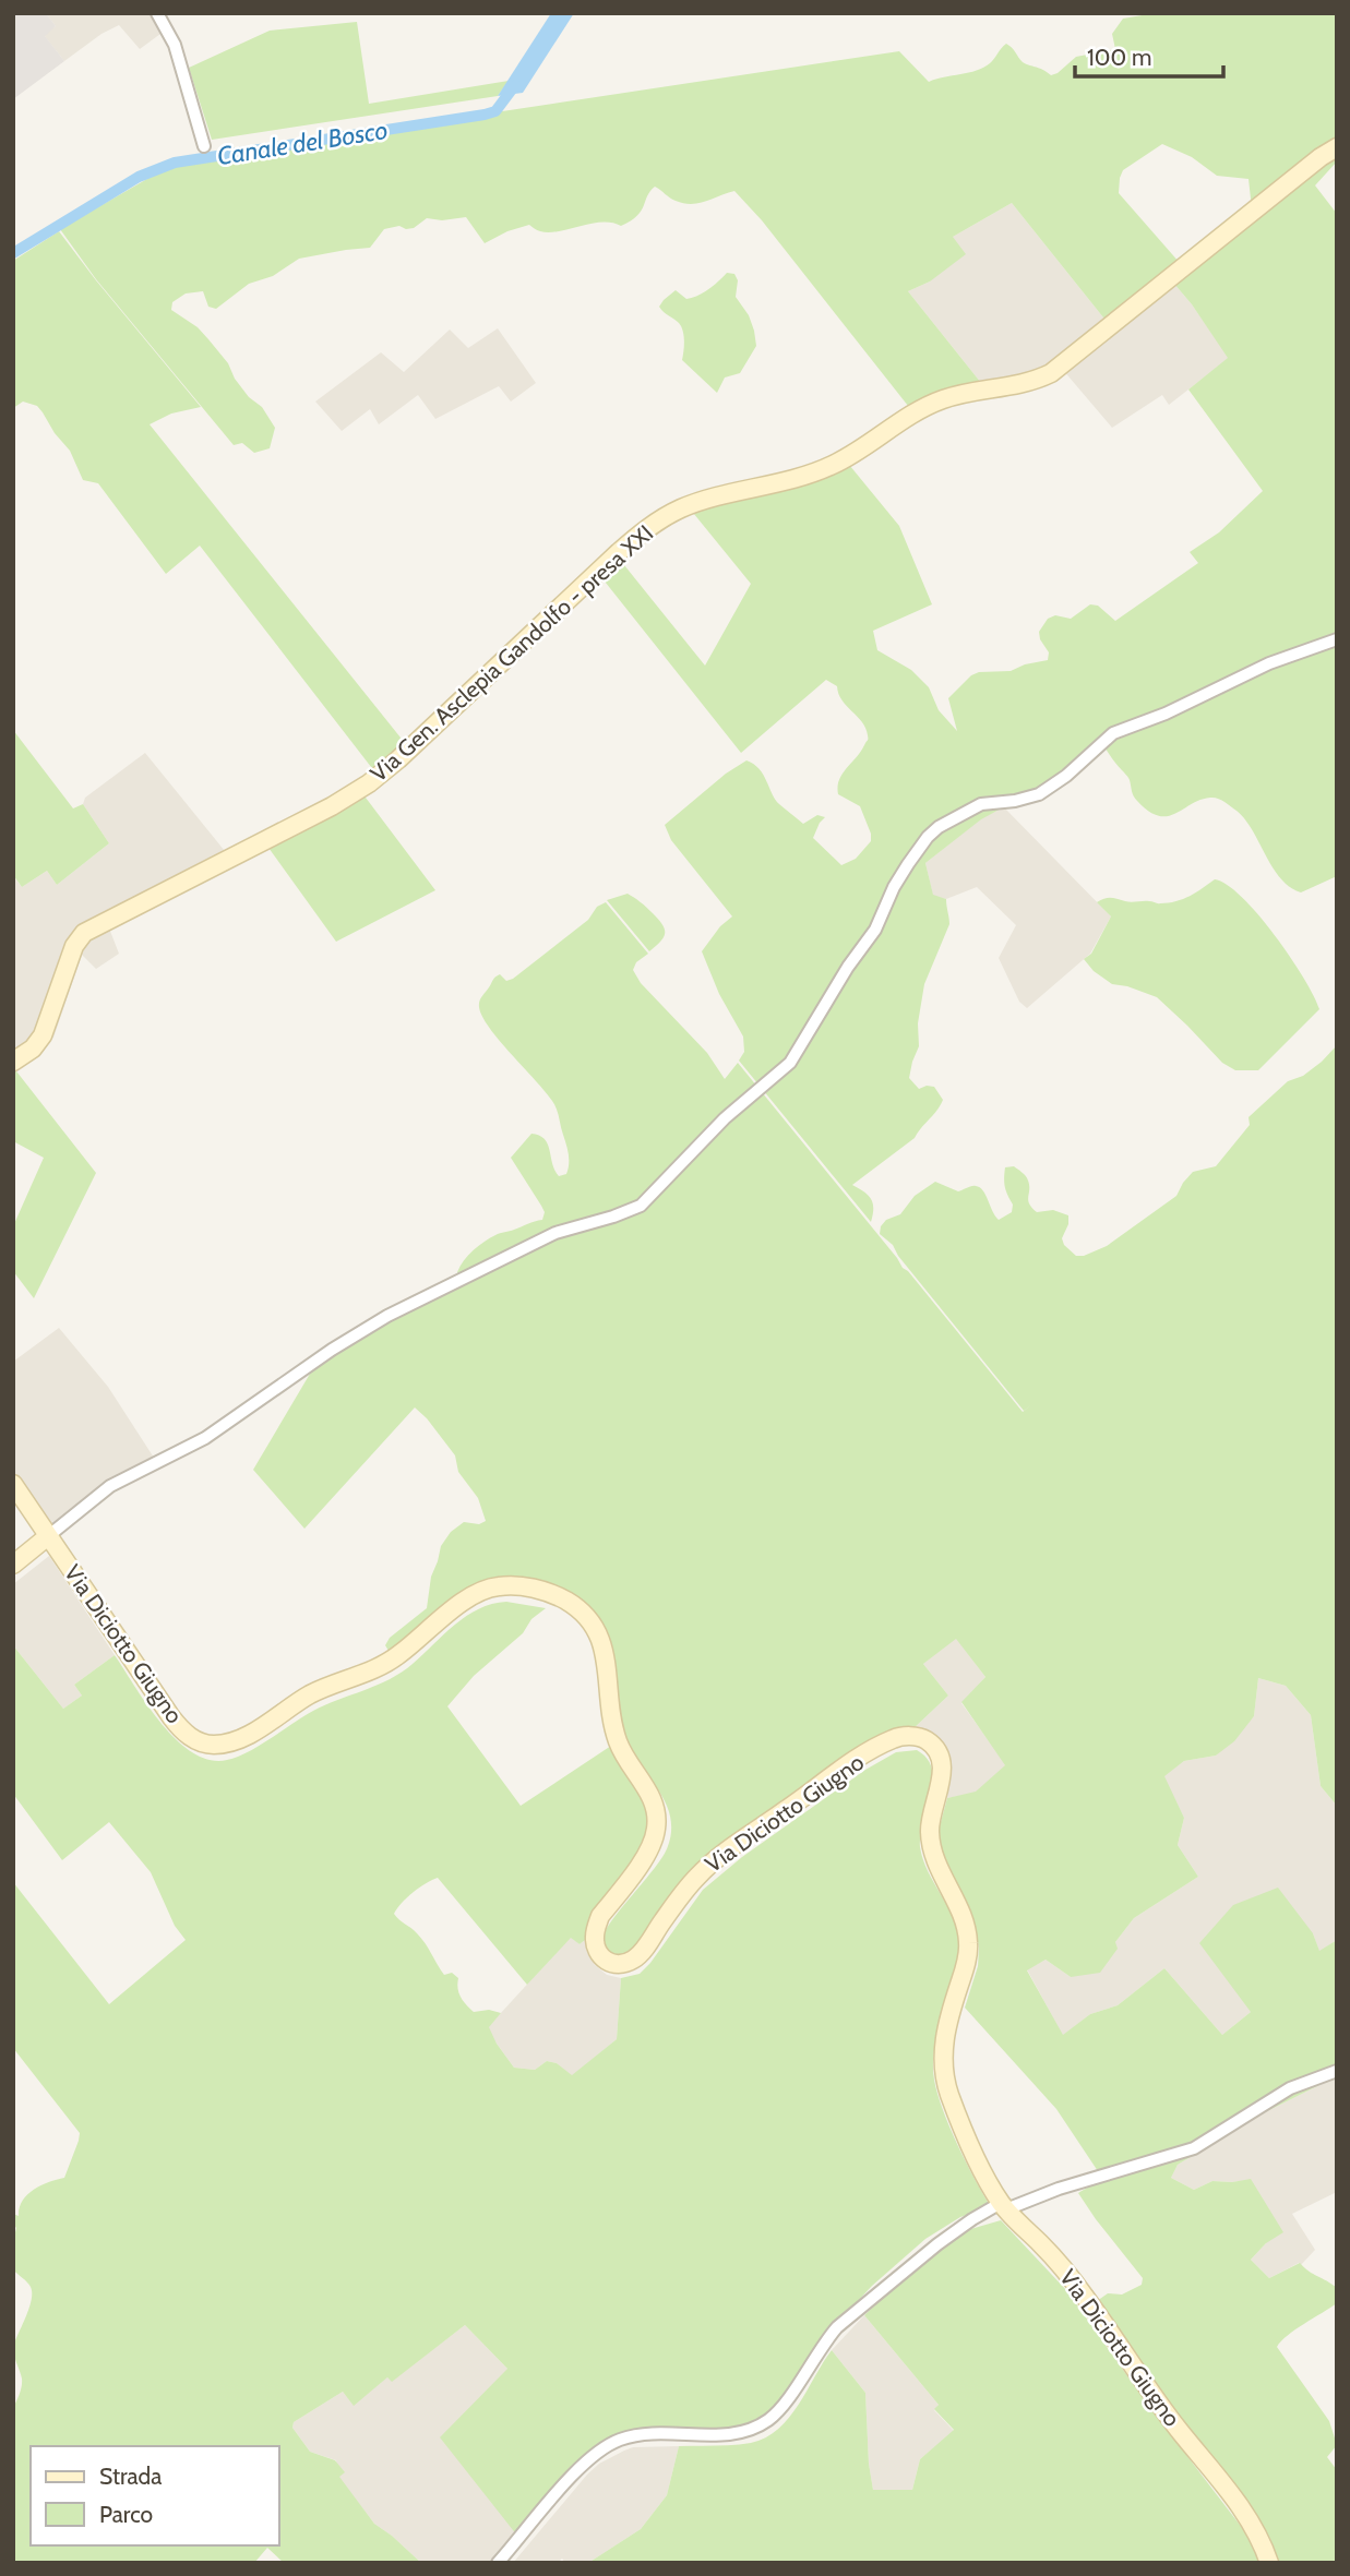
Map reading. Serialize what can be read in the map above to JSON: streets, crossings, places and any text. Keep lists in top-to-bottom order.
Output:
{
  "streets": {
    "main road": ["Via Gen. Asclepia Gandolfo - presa XXI", "Via Diciotto Giugno"]
  },
  "water": ["Canale del Bosco"],
  "legend": ["Strada", "Parco"],
  "scale_bar": "100 m"
}
